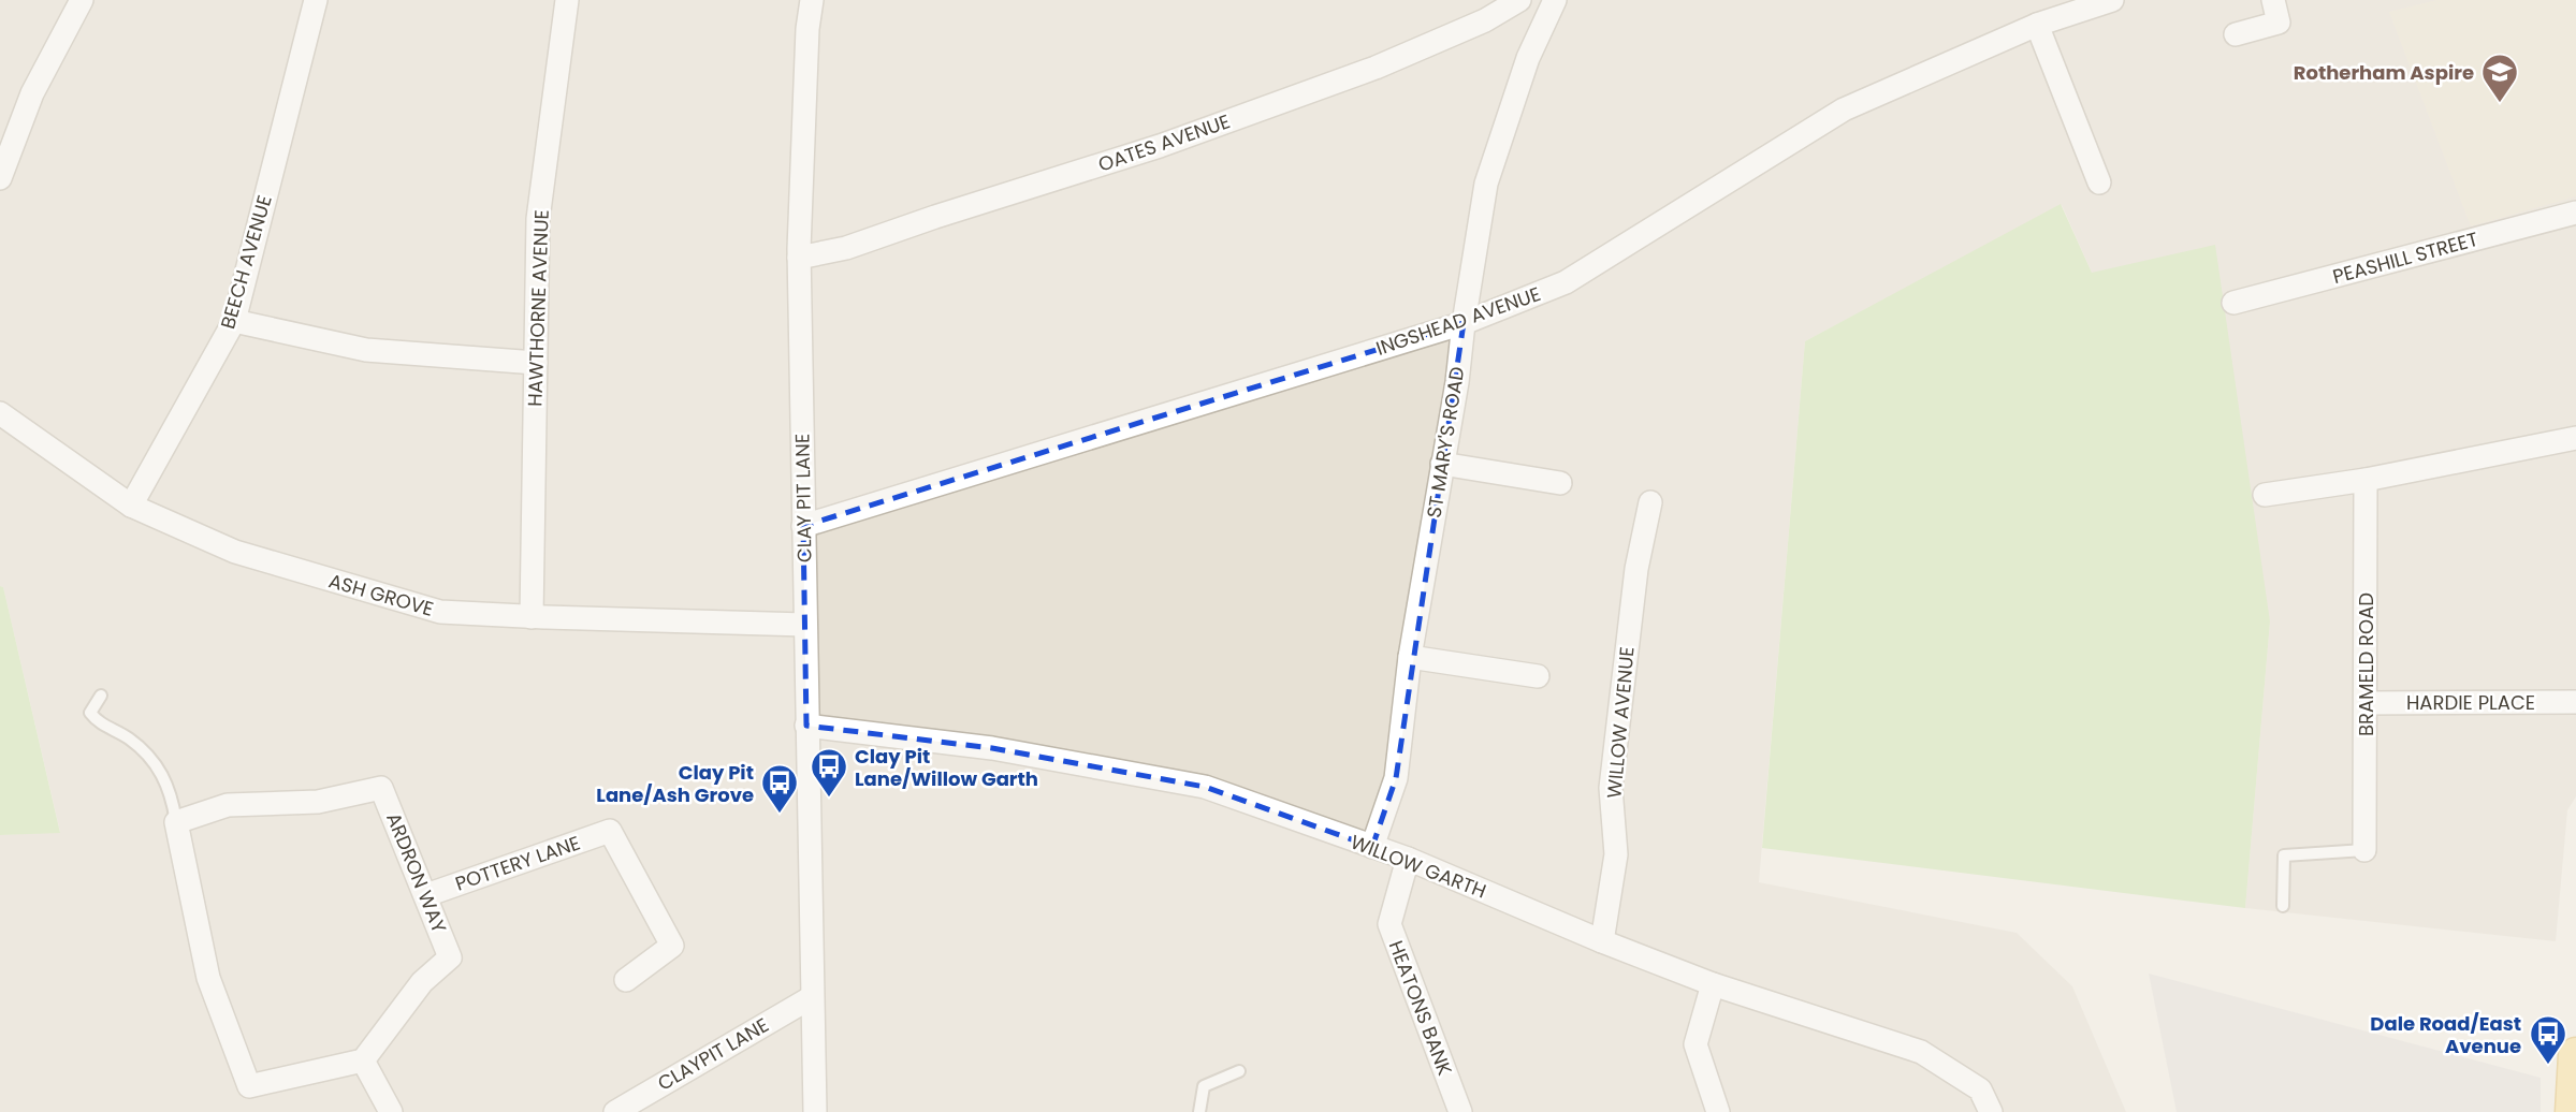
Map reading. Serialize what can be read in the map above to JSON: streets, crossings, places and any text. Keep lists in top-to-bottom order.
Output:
{
  "streets": {
    "street": [
      "OATES AVENUE",
      "PEASHILL STREET",
      "BEECH AVENUE",
      "HAWTHORNE AVENUE",
      "INGSHEAD AVENUE",
      "ST MARY'S ROAD",
      "CLAY PIT LANE",
      "ASH GROVE",
      "BRAMELD ROAD",
      "HARDIE PLACE",
      "WILLOW AVENUE",
      "POTTERY LANE",
      "WILLOW GARTH",
      "ARDRON WAY",
      "HEATONS BANK",
      "CLAYPIT LANE"
    ]
  },
  "crossings": [
    ["OATES AVENUE", "CLAY PIT LANE"],
    ["BEECH AVENUE", "ASH GROVE"],
    ["HAWTHORNE AVENUE", "ASH GROVE"],
    ["INGSHEAD AVENUE", "ST MARY'S ROAD"],
    ["INGSHEAD AVENUE", "CLAY PIT LANE"],
    ["ST MARY'S ROAD", "WILLOW GARTH"],
    ["CLAY PIT LANE", "ASH GROVE"],
    ["CLAY PIT LANE", "WILLOW GARTH"],
    ["CLAY PIT LANE", "CLAYPIT LANE"],
    ["BRAMELD ROAD", "HARDIE PLACE"],
    ["WILLOW AVENUE", "WILLOW GARTH"],
    ["POTTERY LANE", "ARDRON WAY"],
    ["WILLOW GARTH", "HEATONS BANK"]
  ],
  "places": {
    "school or university": ["Rotherham Aspire"],
    "bus stop": ["Clay Pit Lane/Willow Garth", "Clay Pit Lane/Ash Grove", "Dale Road/East Avenue"]
  }
}
